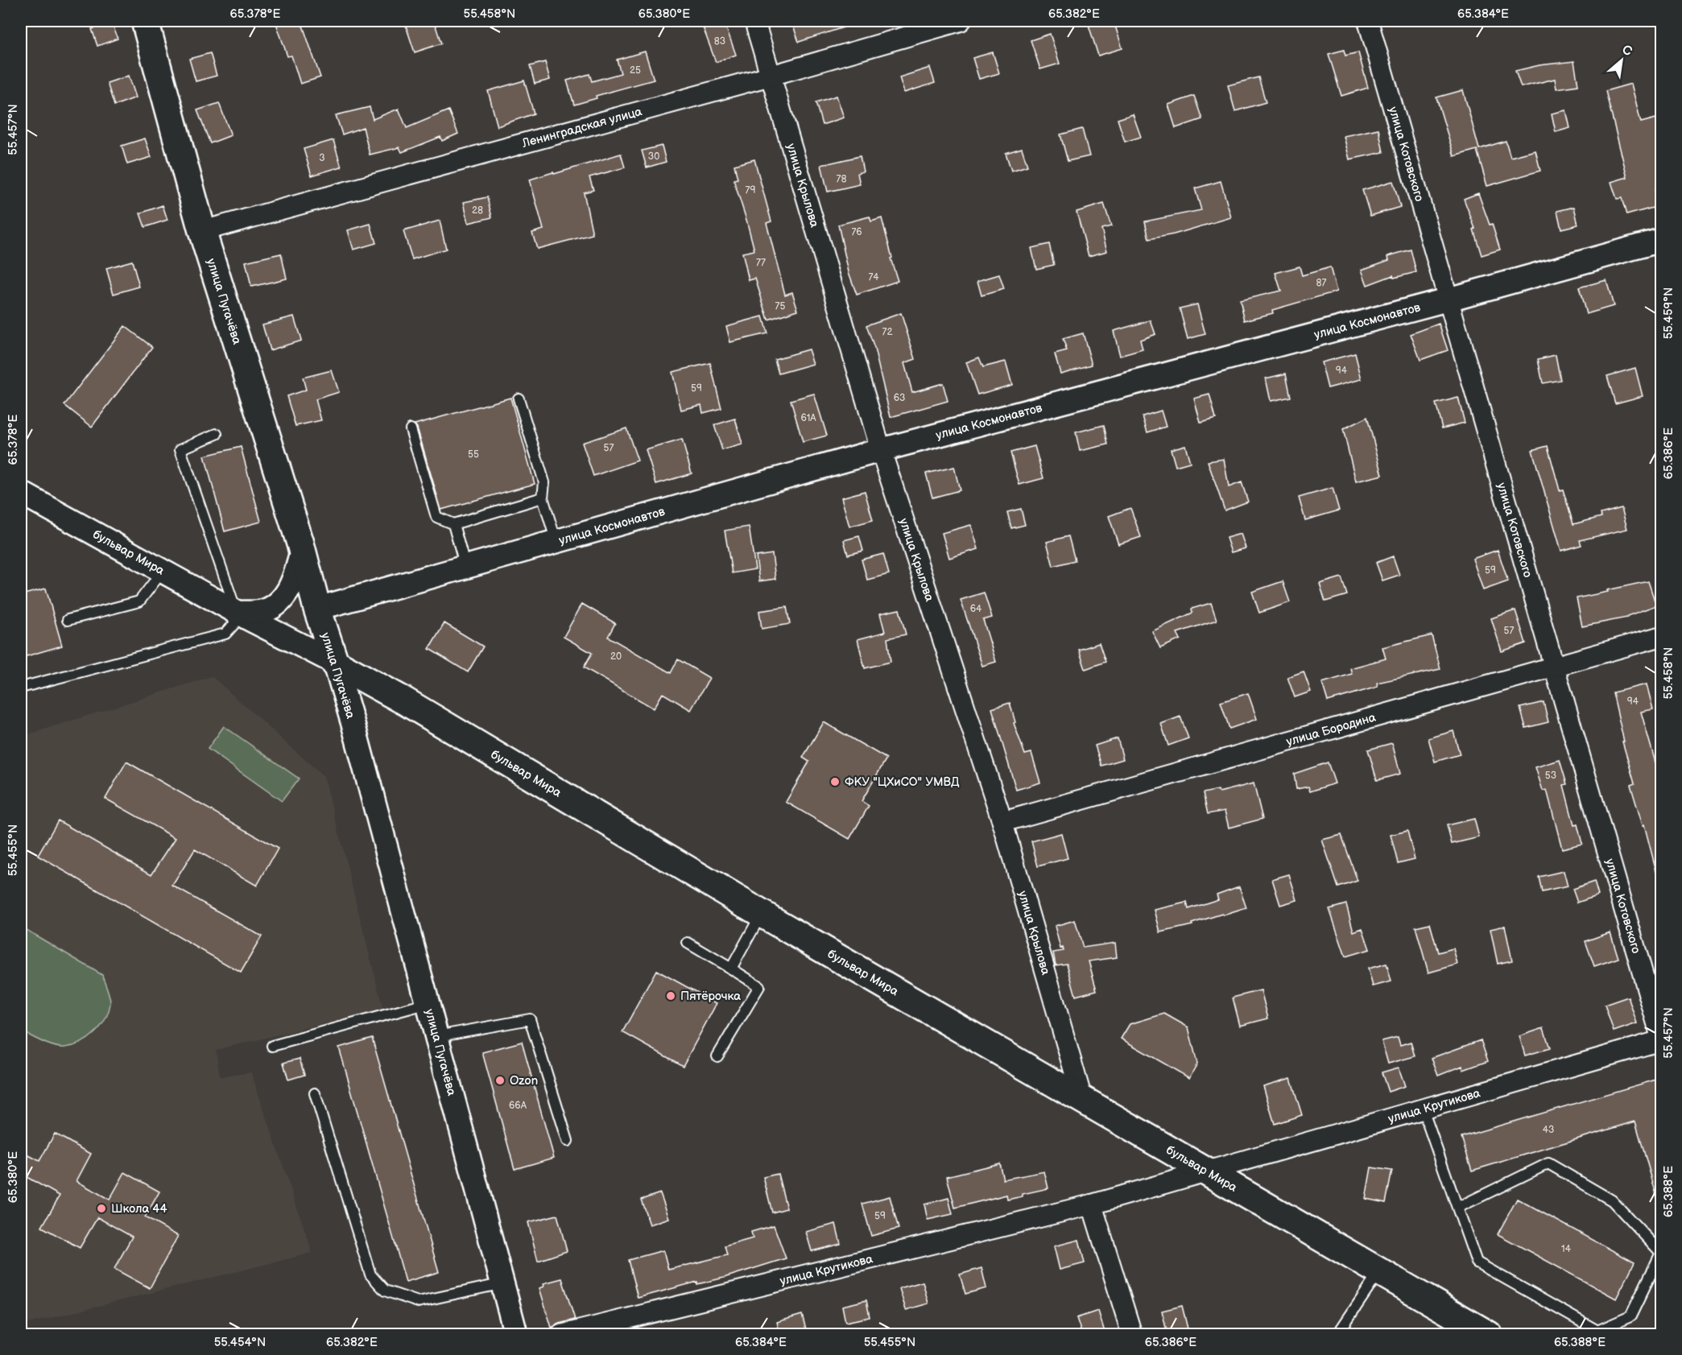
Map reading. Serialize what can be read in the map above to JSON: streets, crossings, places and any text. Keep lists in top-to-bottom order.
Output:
{
  "streets": {
    "main road": ["улица Пугачёва", "бульвар Мира"],
    "street": [
      "Ленинградская улица",
      "улица Котовского",
      "улица Крылова",
      "улица Космонавтов",
      "улица Бородина",
      "улица Крутикова"
    ]
  },
  "crossings": [
    ["Ленинградская улица", "улица Крылова"],
    ["Ленинградская улица", "улица Пугачёва"],
    ["улица Котовского", "улица Космонавтов"],
    ["улица Котовского", "улица Бородина"],
    ["улица Котовского", "улица Крутикова"],
    ["улица Крылова", "улица Космонавтов"],
    ["улица Крылова", "бульвар Мира"],
    ["улица Крылова", "улица Бородина"],
    ["улица Пугачёва", "улица Космонавтов"],
    ["улица Пугачёва", "бульвар Мира"],
    ["бульвар Мира", "улица Крутикова"]
  ],
  "places": [
    "ФКУ \"ЦХиСО\" УМВД",
    "Пятёрочка",
    "Ozon",
    "Школа 44"
  ],
  "house_numbers": [
    "83",
    "25",
    "30",
    "3",
    "78",
    "79",
    "28",
    "76",
    "77",
    "74",
    "87",
    "75",
    "72",
    "94",
    "59",
    "63",
    "61А",
    "57",
    "55",
    "59",
    "64",
    "57",
    "20",
    "94",
    "53",
    "66А",
    "43",
    "59",
    "14"
  ],
  "north": "top right",
  "coordinates": [
    "65.378°E",
    "55.458°N",
    "65.380°E",
    "65.382°E",
    "65.384°E",
    "55.457°N",
    "55.459°N",
    "65.386°E",
    "55.455°N",
    "65.388°E",
    "55.454°N"
  ]
}
